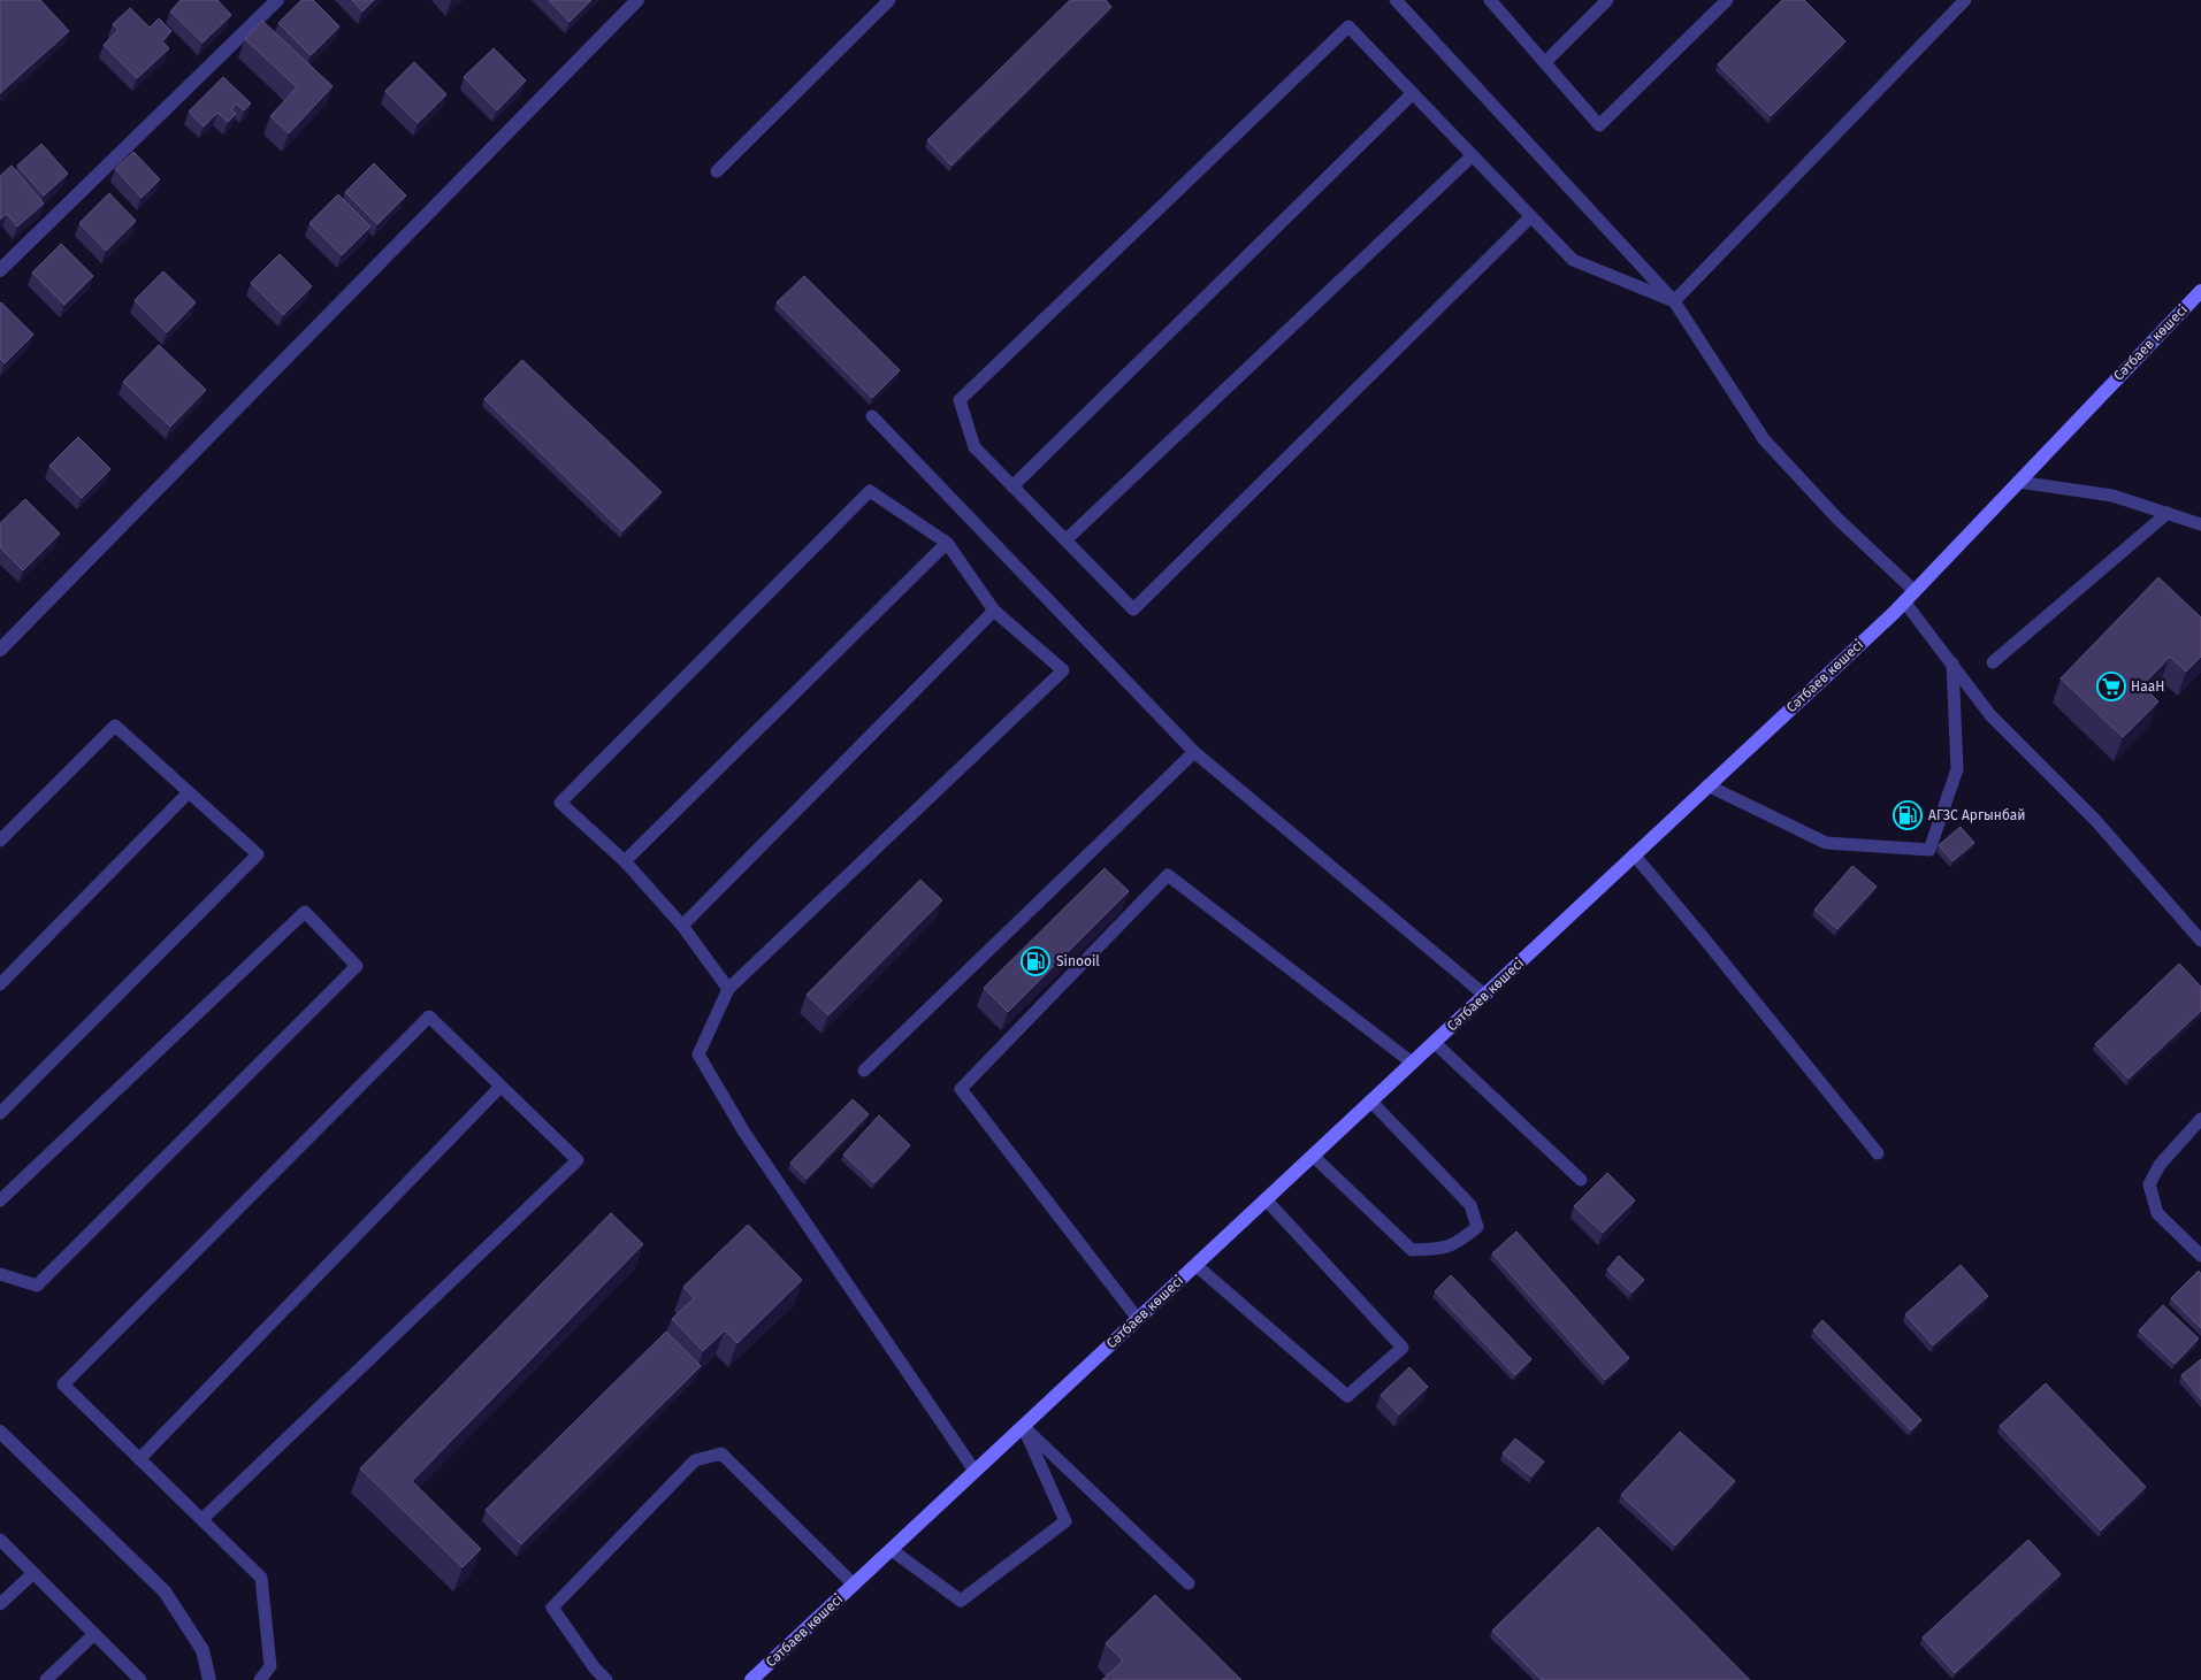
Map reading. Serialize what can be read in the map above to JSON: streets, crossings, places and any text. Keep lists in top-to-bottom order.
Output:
{
  "streets": {
    "main road": ["Сәтбаев көшесі"]
  },
  "places": {
    "supermarket": ["НааН"],
    "fuel station": ["АГЗС Аргынбай", "Sinooil"]
  }
}
